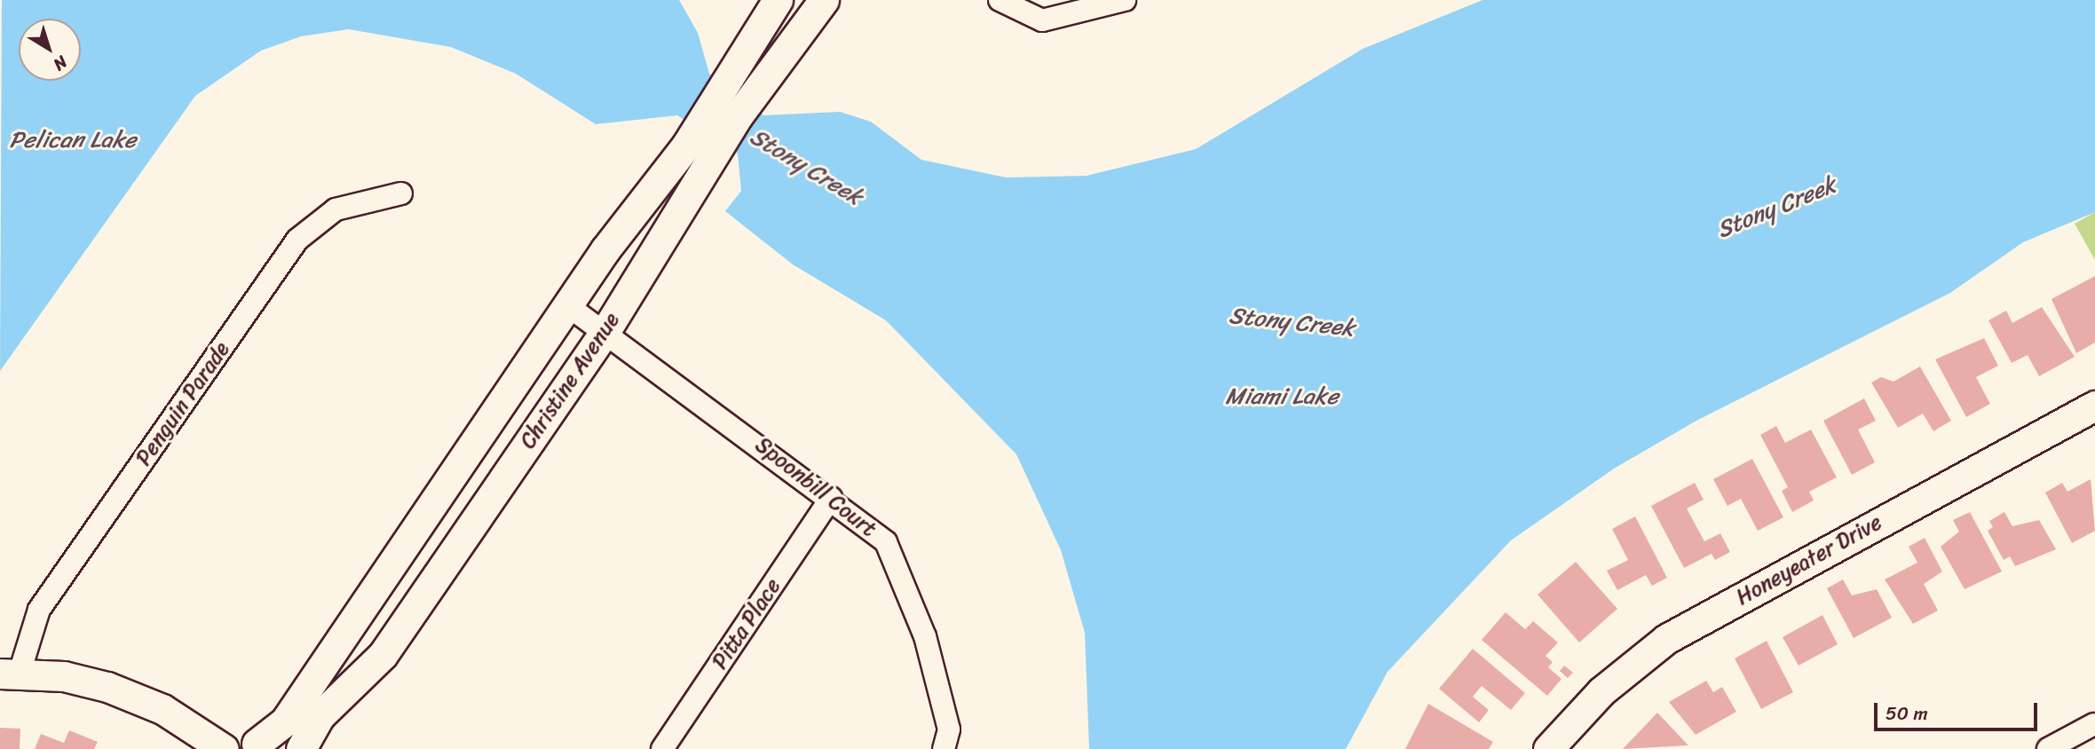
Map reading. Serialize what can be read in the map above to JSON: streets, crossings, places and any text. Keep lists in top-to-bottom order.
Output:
{
  "streets": {
    "street": [
      "Christine Avenue",
      "Penguin Parade",
      "Spoonbill Court",
      "Honeyeater Drive",
      "Pitta Place"
    ]
  },
  "crossings": [
    ["Christine Avenue", "Spoonbill Court"],
    ["Spoonbill Court", "Pitta Place"]
  ],
  "water": ["Pelican Lake", "Stony Creek", "Miami Lake"],
  "scale_bar": "50 m",
  "north": "bottom right"
}
